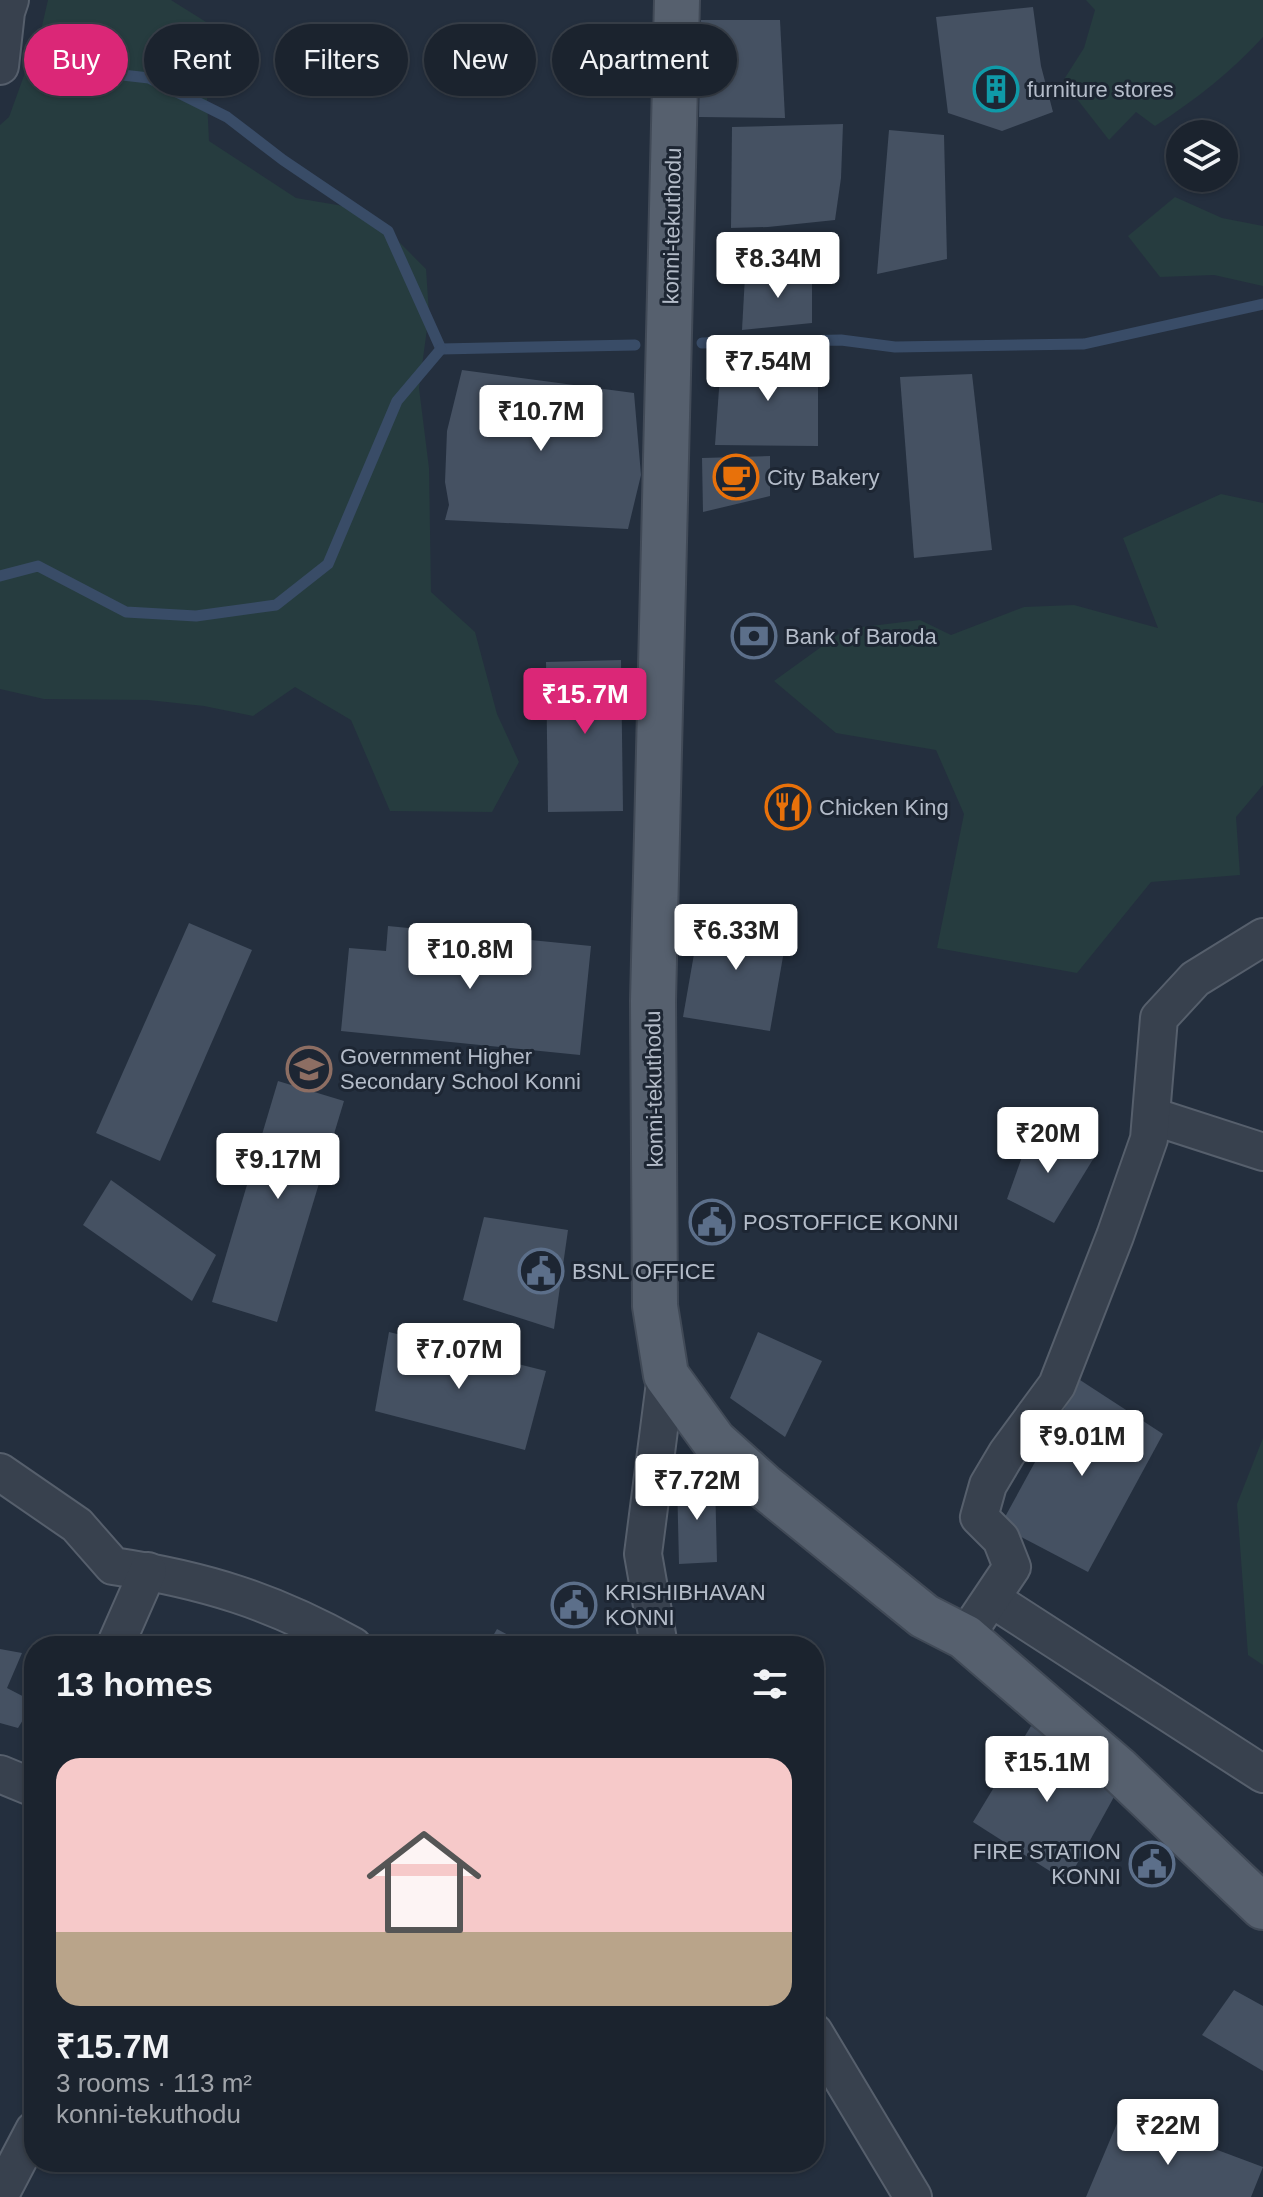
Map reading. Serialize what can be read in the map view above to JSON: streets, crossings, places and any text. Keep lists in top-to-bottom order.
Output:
{
  "streets": {
    "main road": ["konni-tekuthodu"]
  },
  "places": {
    "building": ["furniture stores"],
    "cafe": ["City Bakery"],
    "bank": ["Bank of Baroda"],
    "restaurant": ["Chicken King"],
    "school or university": ["Government Higher Secondary School Konni"],
    "public building": [
      "POSTOFFICE KONNI",
      "BSNL OFFICE",
      "KRISHIBHAVAN KONNI",
      "FIRE STATION KONNI"
    ]
  },
  "page": {
    "chip": [
      "Buy",
      "Rent",
      "Filters",
      "New",
      "Apartment"
    ],
    "price": [
      "₹8.34M",
      "₹7.54M",
      "₹10.7M",
      "₹15.7M",
      "₹6.33M",
      "₹10.8M",
      "₹20M",
      "₹9.17M",
      "₹7.07M",
      "₹9.01M",
      "₹7.72M",
      "₹15.1M",
      "₹22M"
    ],
    "heading": "13 homes",
    "list": [
      {
        "name": "₹15.7M",
        "note": "3 rooms · 113 m² · konni-tekuthodu"
      }
    ]
  }
}
